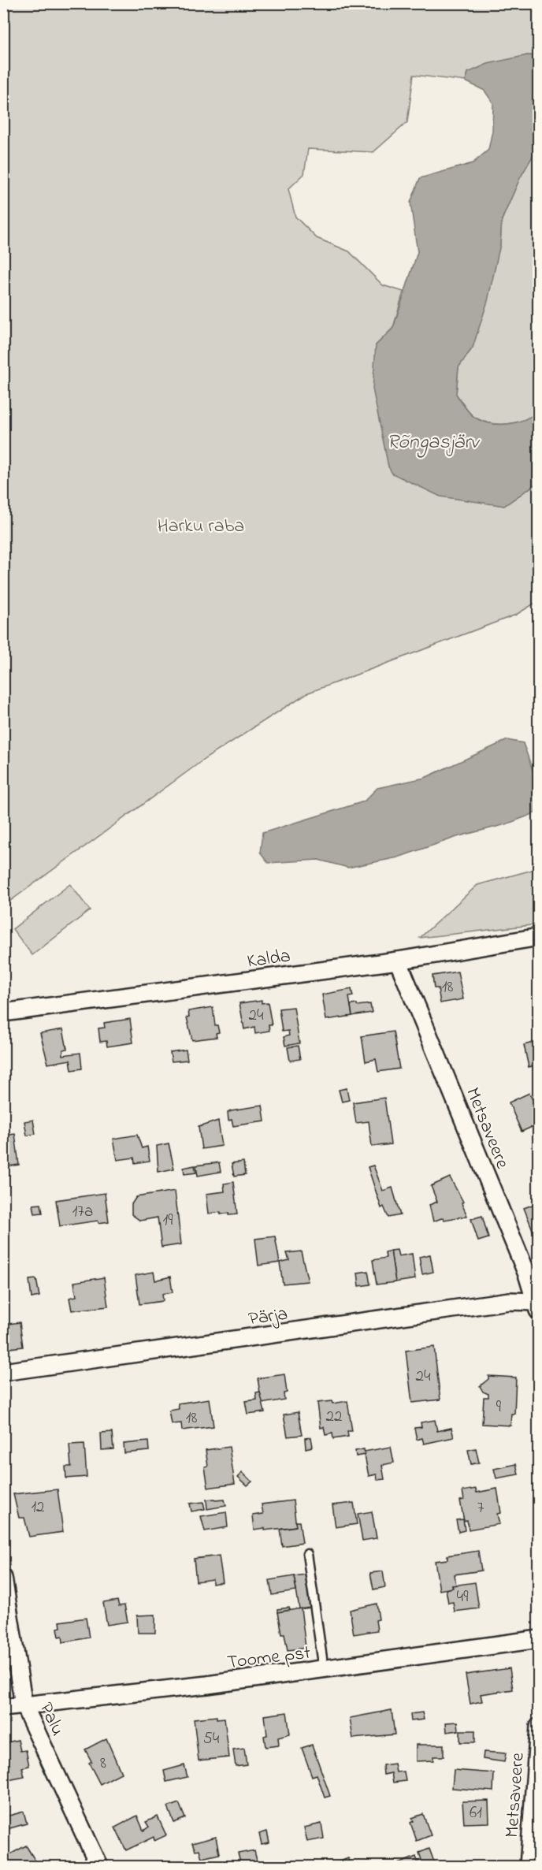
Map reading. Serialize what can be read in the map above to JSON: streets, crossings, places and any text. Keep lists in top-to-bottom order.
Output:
{
  "streets": {
    "street": [
      "Kalda",
      "Metsaveere",
      "Pärja",
      "Toome pst",
      "Palu"
    ]
  },
  "crossings": [
    ["Kalda", "Metsaveere"],
    ["Metsaveere", "Pärja"],
    ["Toome pst", "Palu"]
  ],
  "water": ["Rõngasjärv"],
  "parks": ["Harku raba"],
  "house_numbers": [
    "18",
    "24",
    "17a",
    "19",
    "24",
    "9",
    "22",
    "18",
    "12",
    "7",
    "49",
    "54",
    "8",
    "61"
  ]
}
